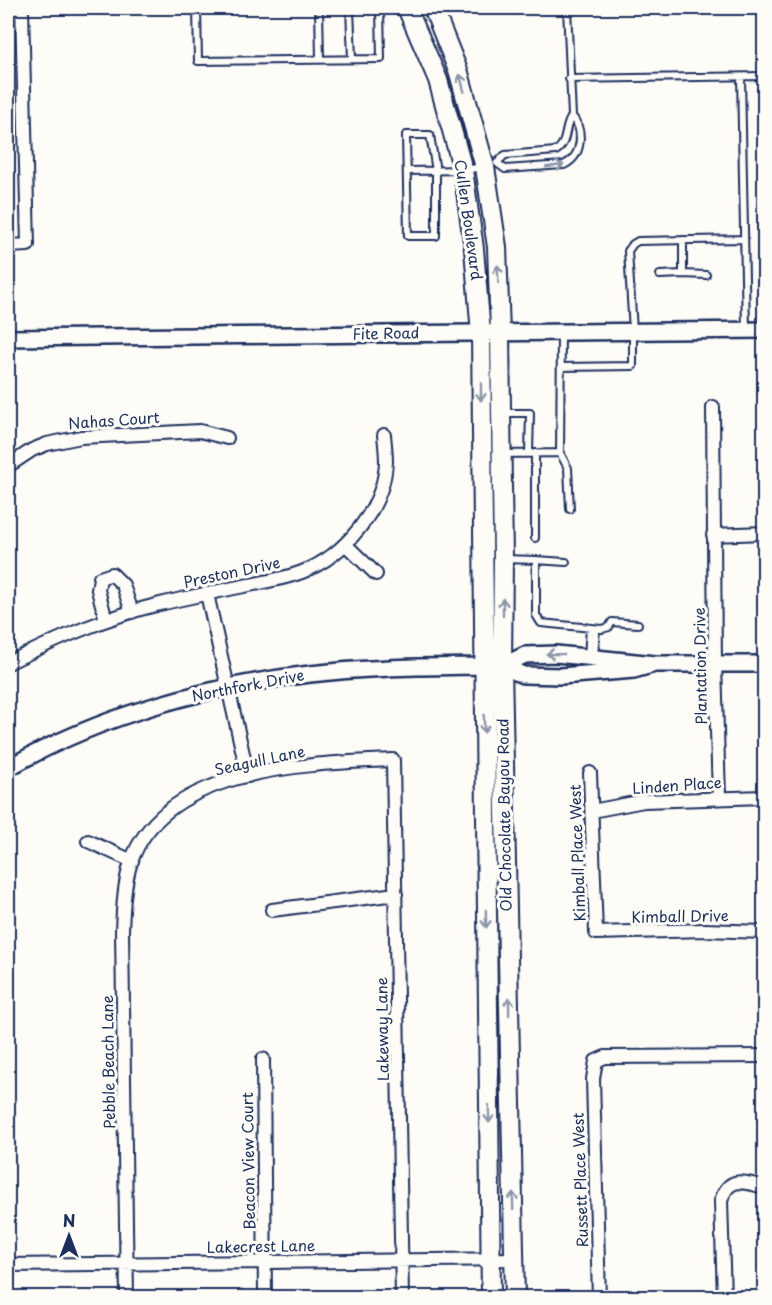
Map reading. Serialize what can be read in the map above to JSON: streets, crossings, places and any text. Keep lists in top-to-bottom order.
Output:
{
  "streets": {
    "main road": ["Cullen Boulevard", "Old Chocolate Bayou Road"],
    "street": [
      "Fite Road",
      "Nahas Court",
      "Preston Drive",
      "Plantation Drive",
      "Northfork Drive",
      "Seagull Lane",
      "Linden Place",
      "Kimball Place West",
      "Kimball Drive",
      "Lakeway Lane",
      "Pebble Beach Lane",
      "Beacon View Court",
      "Russett Place West",
      "Lakecrest Lane"
    ]
  },
  "crossings": [
    ["Cullen Boulevard", "Fite Road"],
    ["Cullen Boulevard", "Old Chocolate Bayou Road"],
    ["Fite Road", "Old Chocolate Bayou Road"],
    ["Plantation Drive", "Northfork Drive"],
    ["Plantation Drive", "Linden Place"],
    ["Northfork Drive", "Old Chocolate Bayou Road"],
    ["Seagull Lane", "Lakeway Lane"],
    ["Seagull Lane", "Pebble Beach Lane"],
    ["Linden Place", "Kimball Place West"],
    ["Old Chocolate Bayou Road", "Lakecrest Lane"],
    ["Kimball Place West", "Kimball Drive"],
    ["Lakeway Lane", "Lakecrest Lane"],
    ["Pebble Beach Lane", "Lakecrest Lane"],
    ["Beacon View Court", "Lakecrest Lane"]
  ],
  "north": "top"
}
